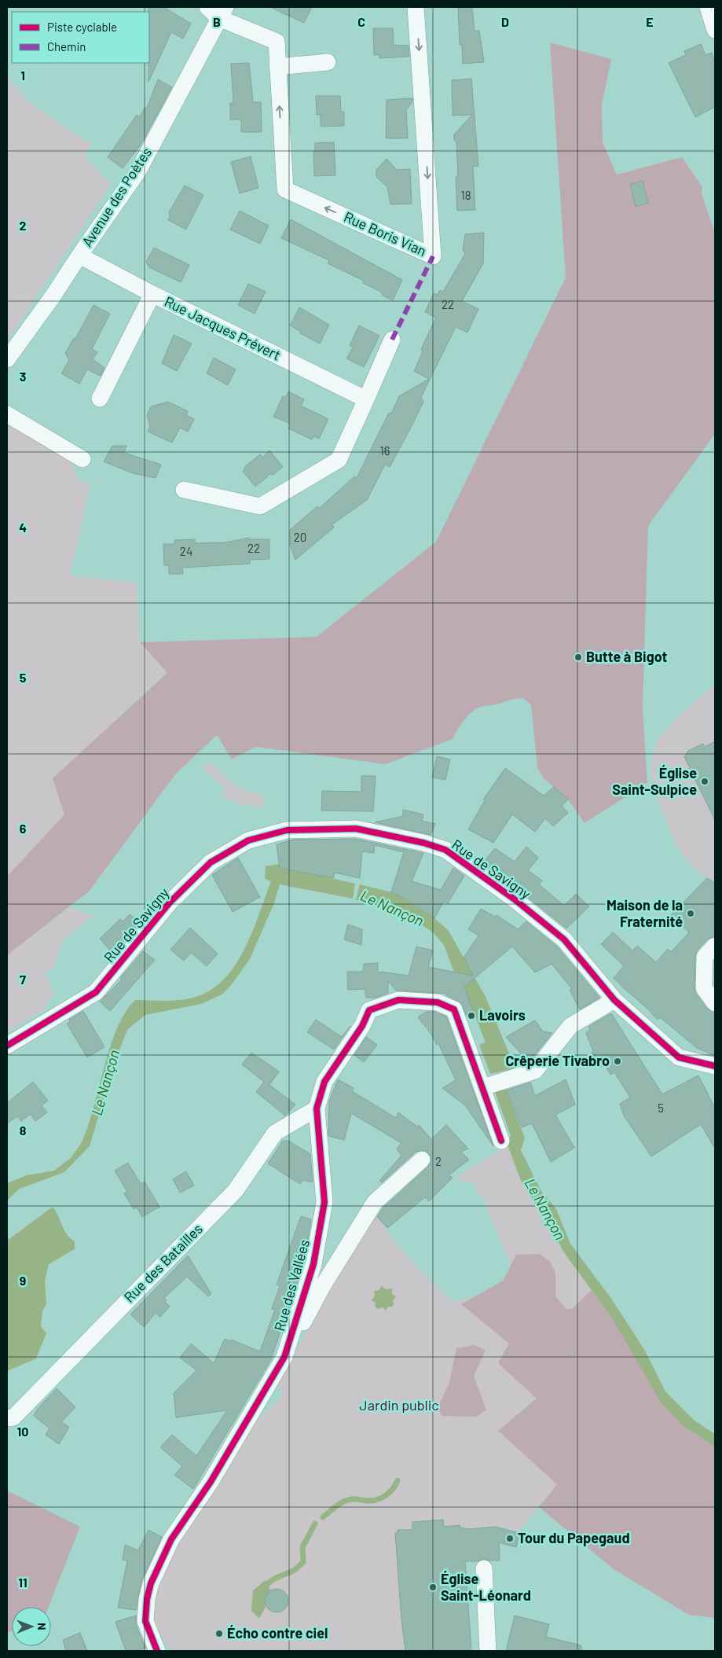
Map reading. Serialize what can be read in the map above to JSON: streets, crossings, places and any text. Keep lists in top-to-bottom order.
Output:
{
  "streets": {
    "street": [
      "Avenue des Poètes",
      "Rue Boris Vian",
      "Rue Jacques Prévert",
      "Rue de Savigny",
      "Rue des Batailles",
      "Rue des Vallées"
    ]
  },
  "crossings": [
    ["Avenue des Poètes", "Rue Boris Vian"],
    ["Avenue des Poètes", "Rue Jacques Prévert"],
    ["Rue des Batailles", "Rue des Vallées"]
  ],
  "water": ["Le Nançon"],
  "parks": ["Jardin public"],
  "places": [
    "Butte à Bigot",
    "Église Saint-Sulpice",
    "Maison de la Fraternité",
    "Lavoirs",
    "Crêperie Tivabro",
    "Tour du Papegaud",
    "Église Saint-Léonard",
    "Écho contre ciel"
  ],
  "house_numbers": [
    "18",
    "22",
    "16",
    "20",
    "22",
    "24",
    "5",
    "2"
  ],
  "legend": ["Piste cyclable", "Chemin"],
  "north": "right",
  "grid": {
    "columns": [
      "B",
      "C",
      "D",
      "E"
    ],
    "rows": [
      "1",
      "2",
      "3",
      "4",
      "5",
      "6",
      "7",
      "8",
      "9",
      "10",
      "11"
    ]
  }
}
